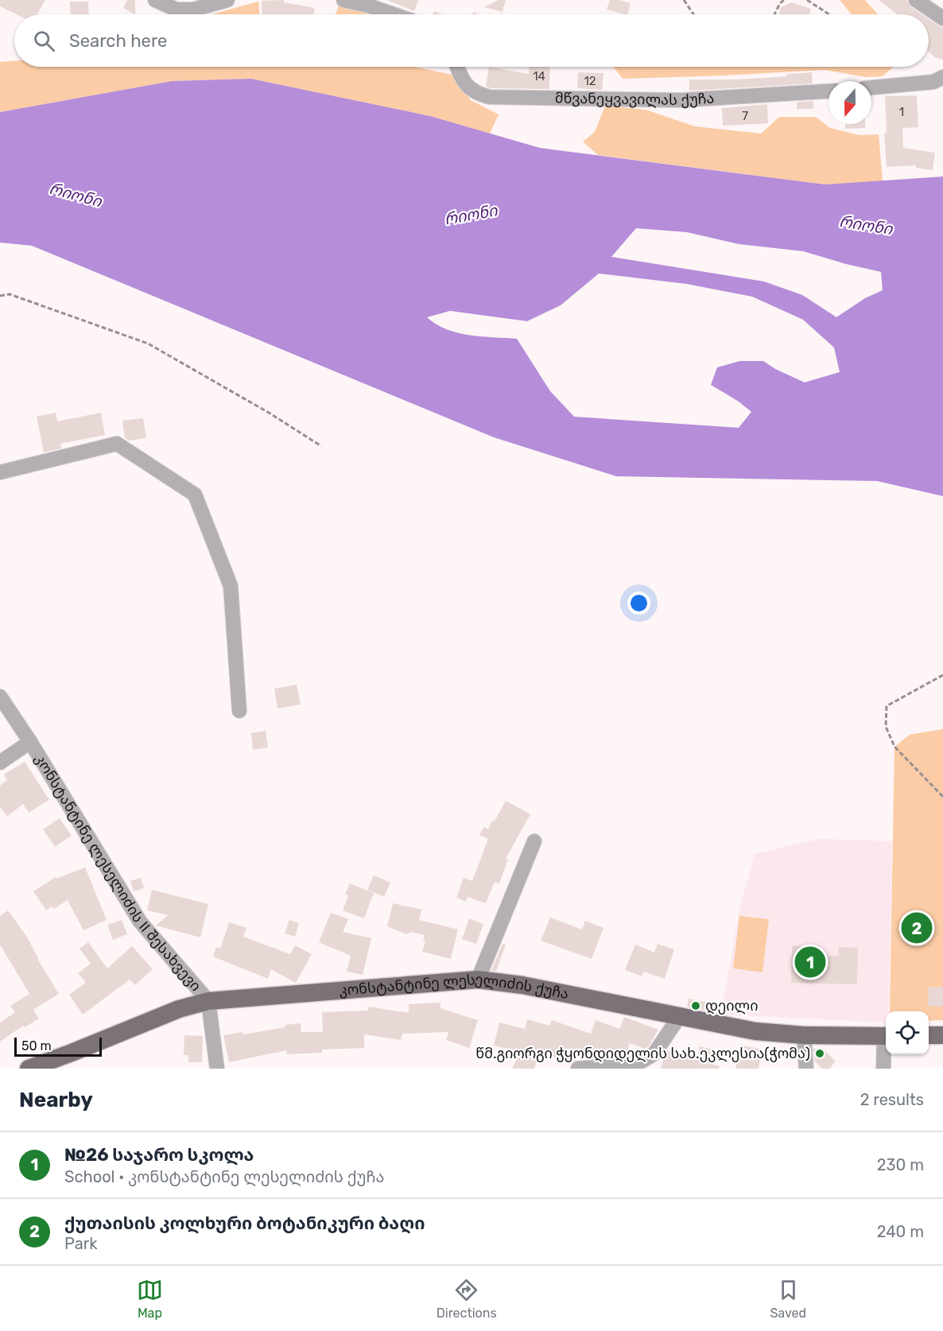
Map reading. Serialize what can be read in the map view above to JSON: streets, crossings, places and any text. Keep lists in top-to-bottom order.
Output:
{
  "streets": {
    "main road": ["კონსტანტინე ლესელიძის ქუჩა"],
    "street": ["მწვანეყვავილას ქუჩა", "კონსტანტინე ლესელიძის II შესახვევი"]
  },
  "crossings": [
    ["კონსტანტინე ლესელიძის II შესახვევი", "კონსტანტინე ლესელიძის ქუჩა"]
  ],
  "water": ["რიონი"],
  "places": ["დეილი", "წმ.გიორგი ჭყონდიდელის სახ.ეკლესია(ჭომა)"],
  "house_numbers": [
    "14",
    "12",
    "1",
    "7"
  ],
  "scale_bar": "50 m",
  "north": "bottom",
  "page": {
    "search": "Search here",
    "pins": ["2", "1"],
    "scale": "50 m",
    "heading": ["Nearby", "2 results"],
    "list": [
      {
        "mark": "1",
        "name": "№26 საჯარო სკოლა",
        "note": "School · კონსტანტინე ლესელიძის ქუჩა",
        "value": "230 m"
      },
      {
        "mark": "2",
        "name": "ქუთაისის კოლხური ბოტანიკური ბაღი",
        "note": "Park",
        "value": "240 m"
      }
    ],
    "nav": ["Map", "Directions", "Saved"]
  }
}
